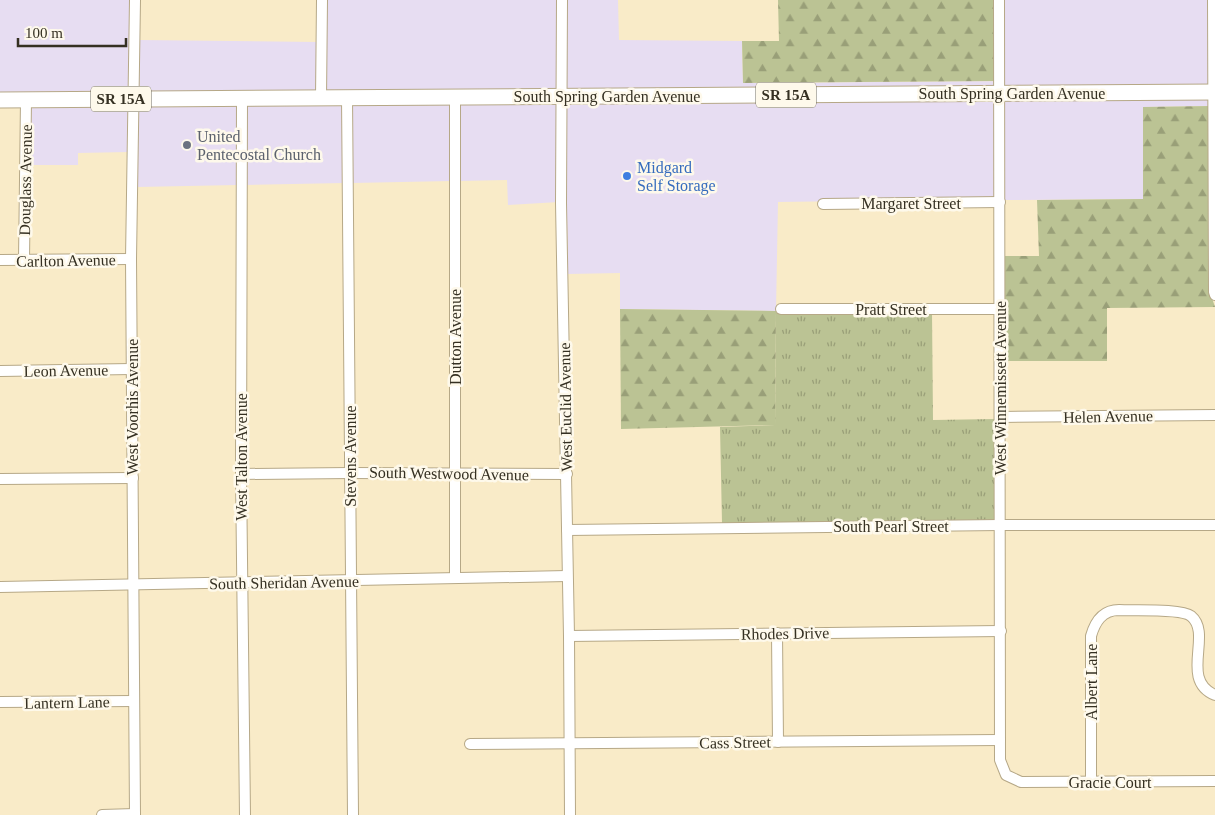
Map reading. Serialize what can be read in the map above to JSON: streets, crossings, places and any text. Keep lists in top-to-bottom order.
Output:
{
  "streets": {
    "highway": ["South Spring Garden Avenue", "SR 15A"],
    "street": [
      "Douglass Avenue",
      "Margaret Street",
      "Carlton Avenue",
      "Pratt Street",
      "Dutton Avenue",
      "Leon Avenue",
      "West Winnemissett Avenue",
      "West Voorhis Avenue",
      "West Euclid Avenue",
      "Helen Avenue",
      "Stevens Avenue",
      "West Talton Avenue",
      "South Westwood Avenue",
      "South Pearl Street",
      "South Sheridan Avenue",
      "Rhodes Drive",
      "Albert Lane",
      "Lantern Lane",
      "Cass Street",
      "Gracie Court"
    ]
  },
  "crossings": [
    ["South Spring Garden Avenue", "Douglass Avenue"],
    ["South Spring Garden Avenue", "Dutton Avenue"],
    ["South Spring Garden Avenue", "West Winnemissett Avenue"],
    ["South Spring Garden Avenue", "West Voorhis Avenue"],
    ["South Spring Garden Avenue", "West Euclid Avenue"],
    ["South Spring Garden Avenue", "Stevens Avenue"],
    ["South Spring Garden Avenue", "West Talton Avenue"],
    ["Douglass Avenue", "Carlton Avenue"],
    ["Margaret Street", "West Winnemissett Avenue"],
    ["Carlton Avenue", "West Voorhis Avenue"],
    ["Pratt Street", "West Winnemissett Avenue"],
    ["Dutton Avenue", "South Westwood Avenue"],
    ["Dutton Avenue", "South Sheridan Avenue"],
    ["Leon Avenue", "West Voorhis Avenue"],
    ["West Winnemissett Avenue", "Helen Avenue"],
    ["West Winnemissett Avenue", "South Pearl Street"],
    ["West Winnemissett Avenue", "Rhodes Drive"],
    ["West Winnemissett Avenue", "Cass Street"],
    ["West Winnemissett Avenue", "Gracie Court"],
    ["West Voorhis Avenue", "South Sheridan Avenue"],
    ["West Voorhis Avenue", "Lantern Lane"],
    ["West Euclid Avenue", "South Westwood Avenue"],
    ["West Euclid Avenue", "South Pearl Street"],
    ["West Euclid Avenue", "South Sheridan Avenue"],
    ["West Euclid Avenue", "Rhodes Drive"],
    ["West Euclid Avenue", "Cass Street"],
    ["Stevens Avenue", "South Westwood Avenue"],
    ["Stevens Avenue", "South Sheridan Avenue"],
    ["West Talton Avenue", "South Westwood Avenue"],
    ["West Talton Avenue", "South Sheridan Avenue"],
    ["Albert Lane", "Gracie Court"]
  ],
  "places": ["United Pentecostal Church", "Midgard Self Storage"],
  "scale_bar": "100 m"
}
